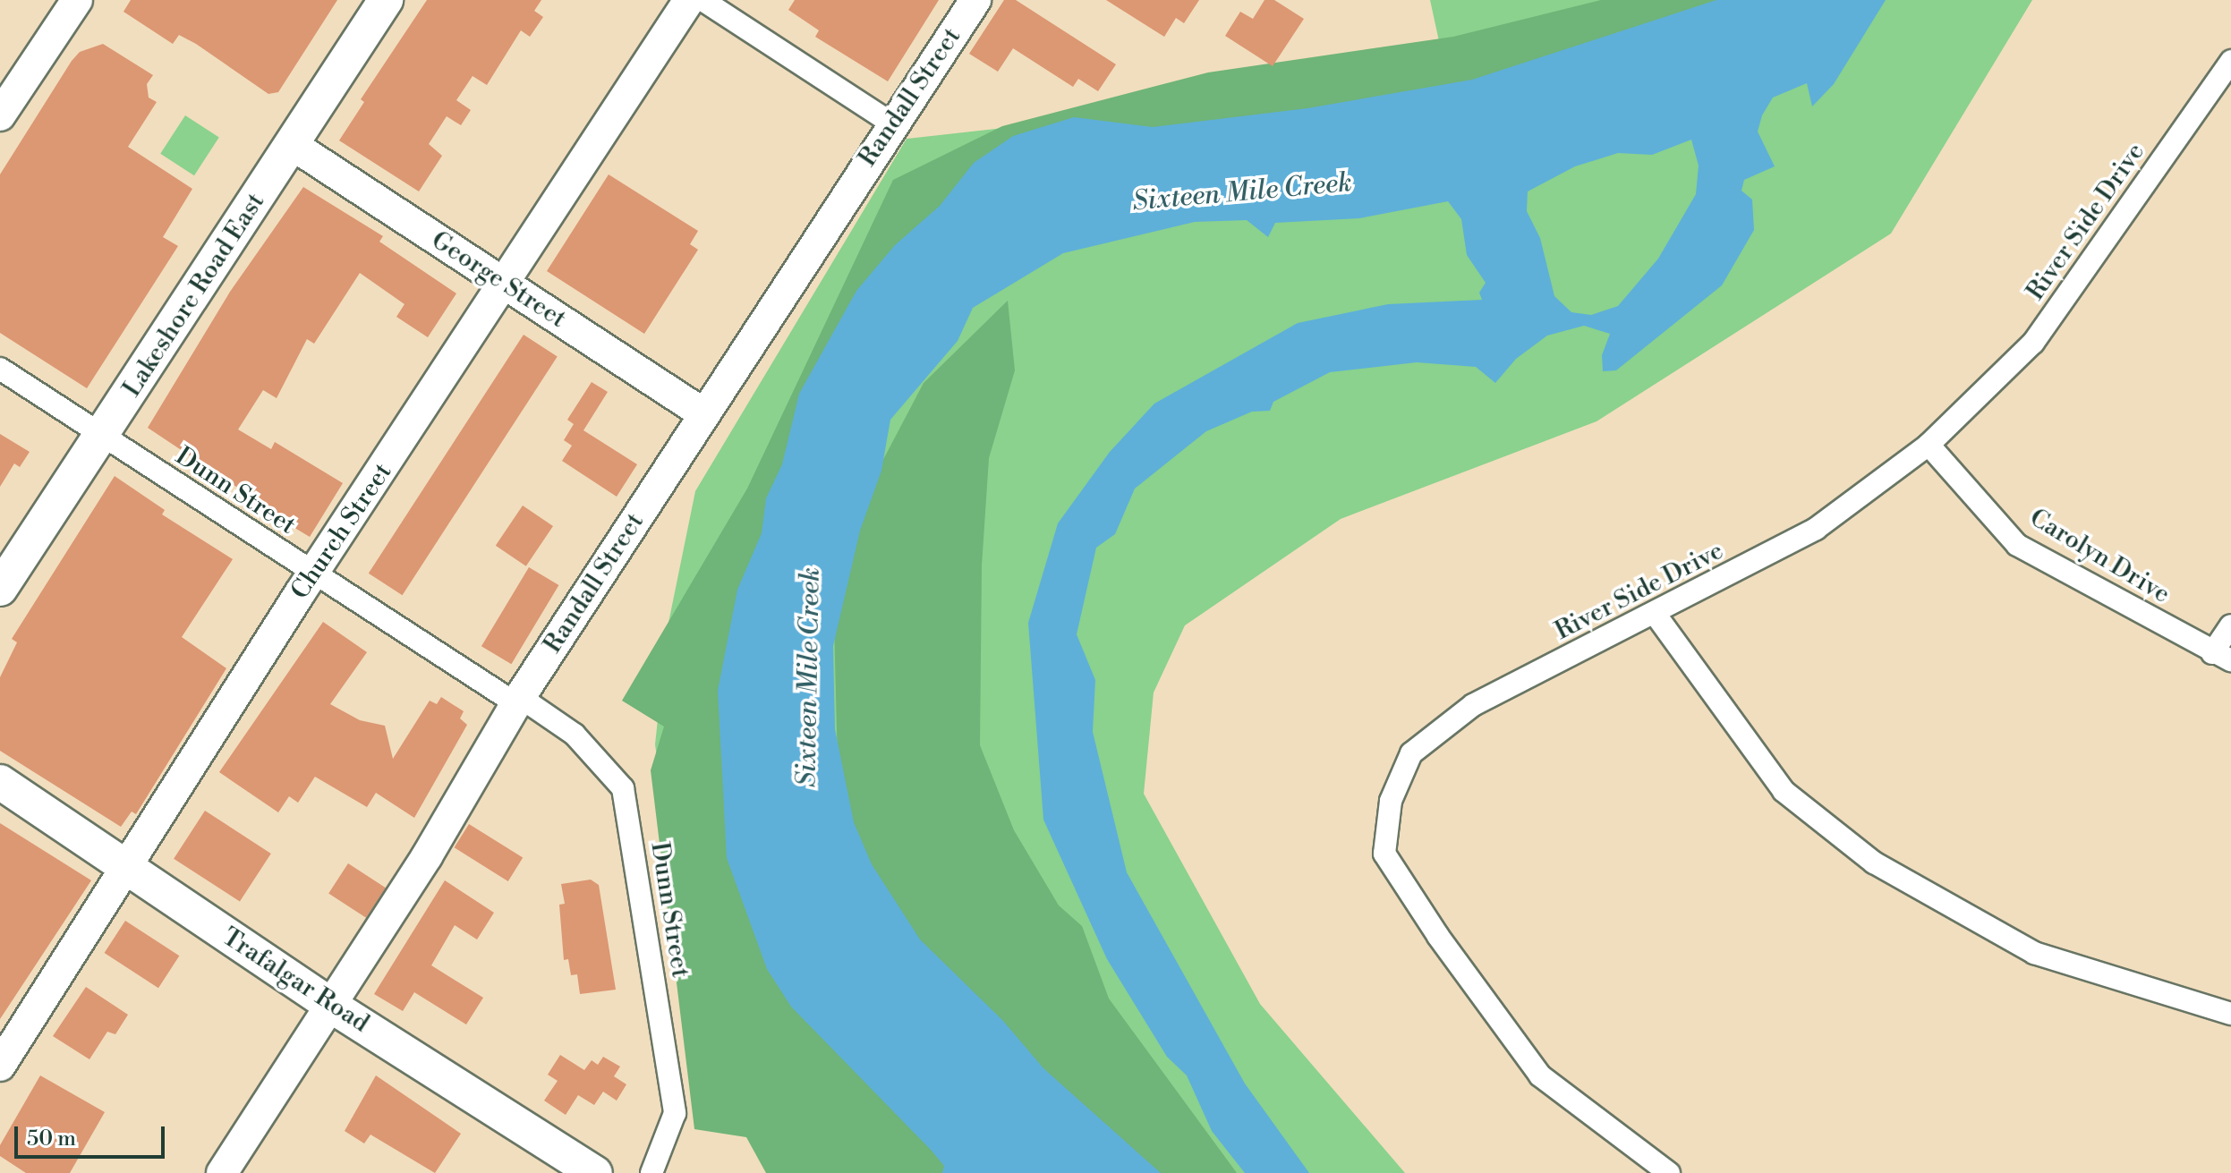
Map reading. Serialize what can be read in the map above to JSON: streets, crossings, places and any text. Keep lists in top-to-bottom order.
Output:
{
  "streets": {
    "main road": ["Lakeshore Road East", "Trafalgar Road"],
    "street": [
      "Randall Street",
      "River Side Drive",
      "George Street",
      "Dunn Street",
      "Church Street",
      "Carolyn Drive"
    ]
  },
  "crossings": [
    ["Randall Street", "George Street"],
    ["Randall Street", "Dunn Street"],
    ["Randall Street", "Trafalgar Road"],
    ["River Side Drive", "Carolyn Drive"],
    ["George Street", "Lakeshore Road East"],
    ["George Street", "Church Street"],
    ["Lakeshore Road East", "Dunn Street"],
    ["Dunn Street", "Church Street"],
    ["Church Street", "Trafalgar Road"]
  ],
  "water": ["Sixteen Mile Creek"],
  "scale_bar": "50 m"
}
